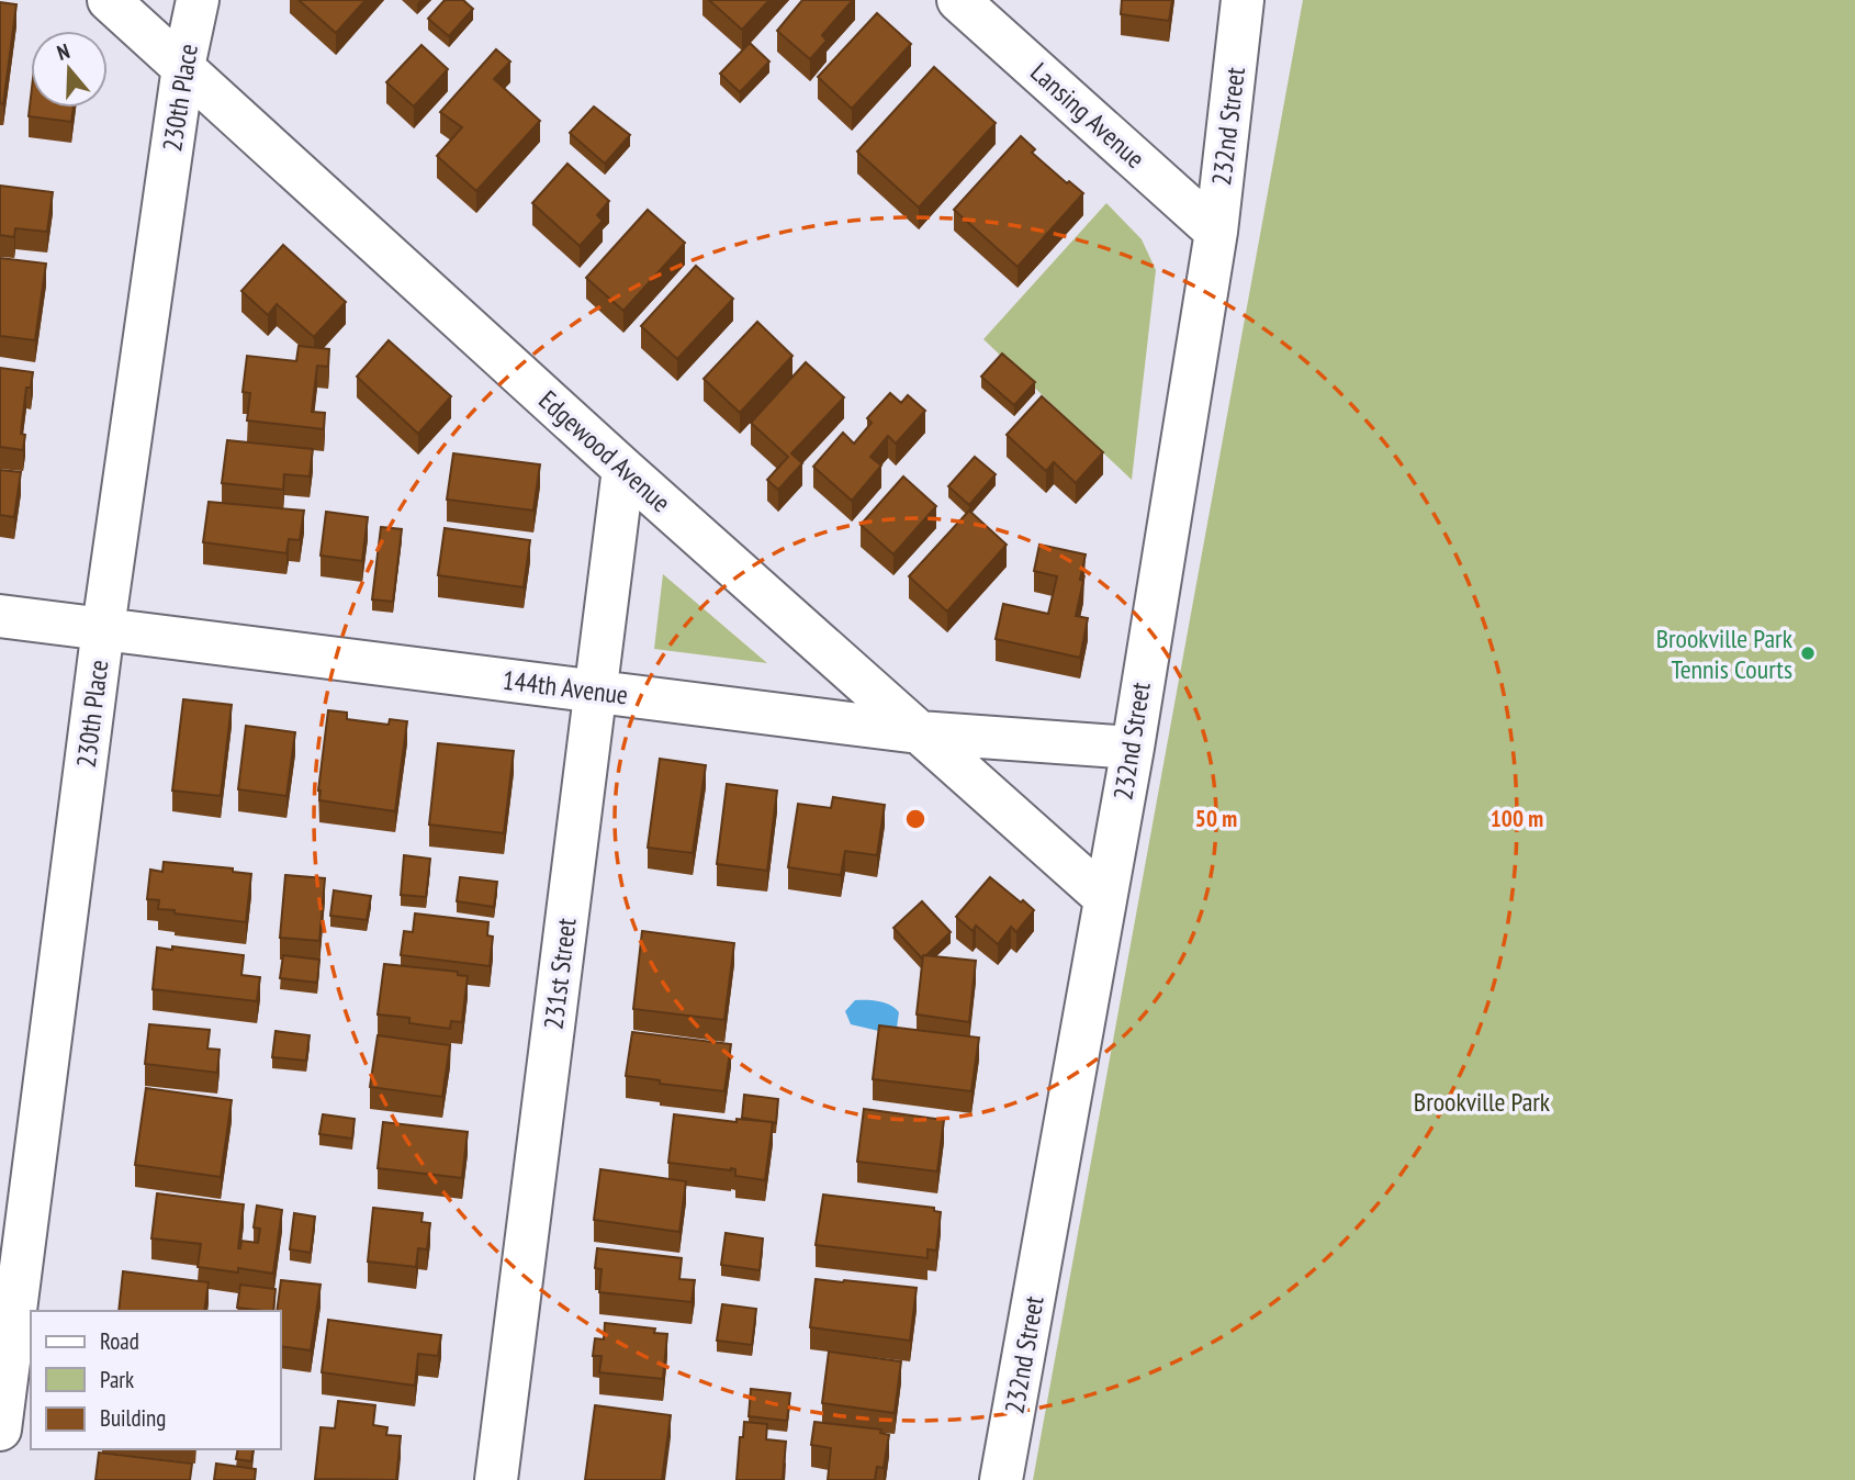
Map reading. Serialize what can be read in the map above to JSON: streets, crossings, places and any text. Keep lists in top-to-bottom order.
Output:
{
  "streets": {
    "street": [
      "230th Place",
      "Lansing Avenue",
      "232nd Street",
      "Edgewood Avenue",
      "144th Avenue",
      "231st Street"
    ]
  },
  "crossings": [
    ["230th Place", "Edgewood Avenue"],
    ["230th Place", "144th Avenue"],
    ["Lansing Avenue", "232nd Street"],
    ["232nd Street", "Edgewood Avenue"],
    ["232nd Street", "144th Avenue"],
    ["Edgewood Avenue", "144th Avenue"],
    ["Edgewood Avenue", "231st Street"],
    ["144th Avenue", "231st Street"]
  ],
  "parks": ["Brookville Park"],
  "places": ["Brookville Park Tennis Courts"],
  "legend": ["Road", "Park", "Building"],
  "north": "top",
  "rings": ["50 m", "100 m"]
}
